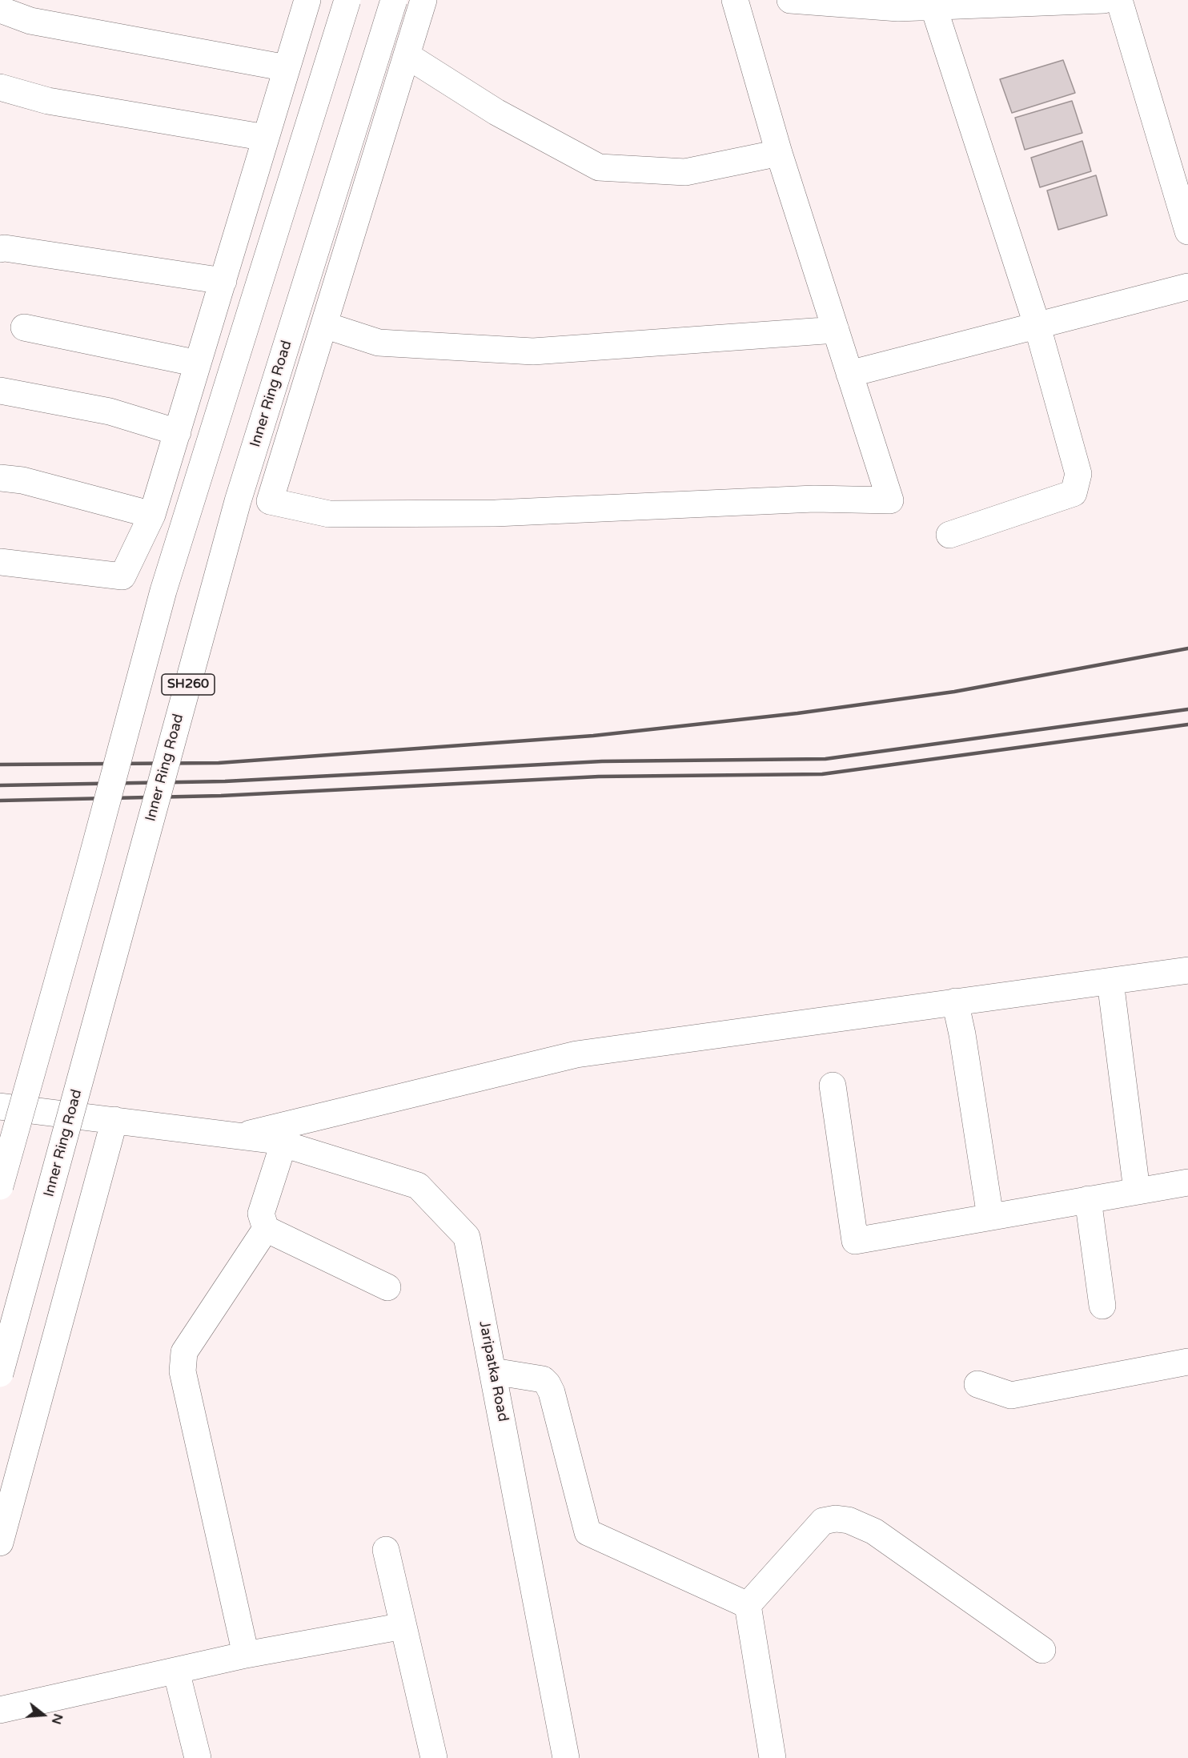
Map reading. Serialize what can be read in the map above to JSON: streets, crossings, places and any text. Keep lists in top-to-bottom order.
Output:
{
  "streets": {
    "main road": ["Inner Ring Road", "SH260", "Jaripatka Road"]
  },
  "north": "right"
}
